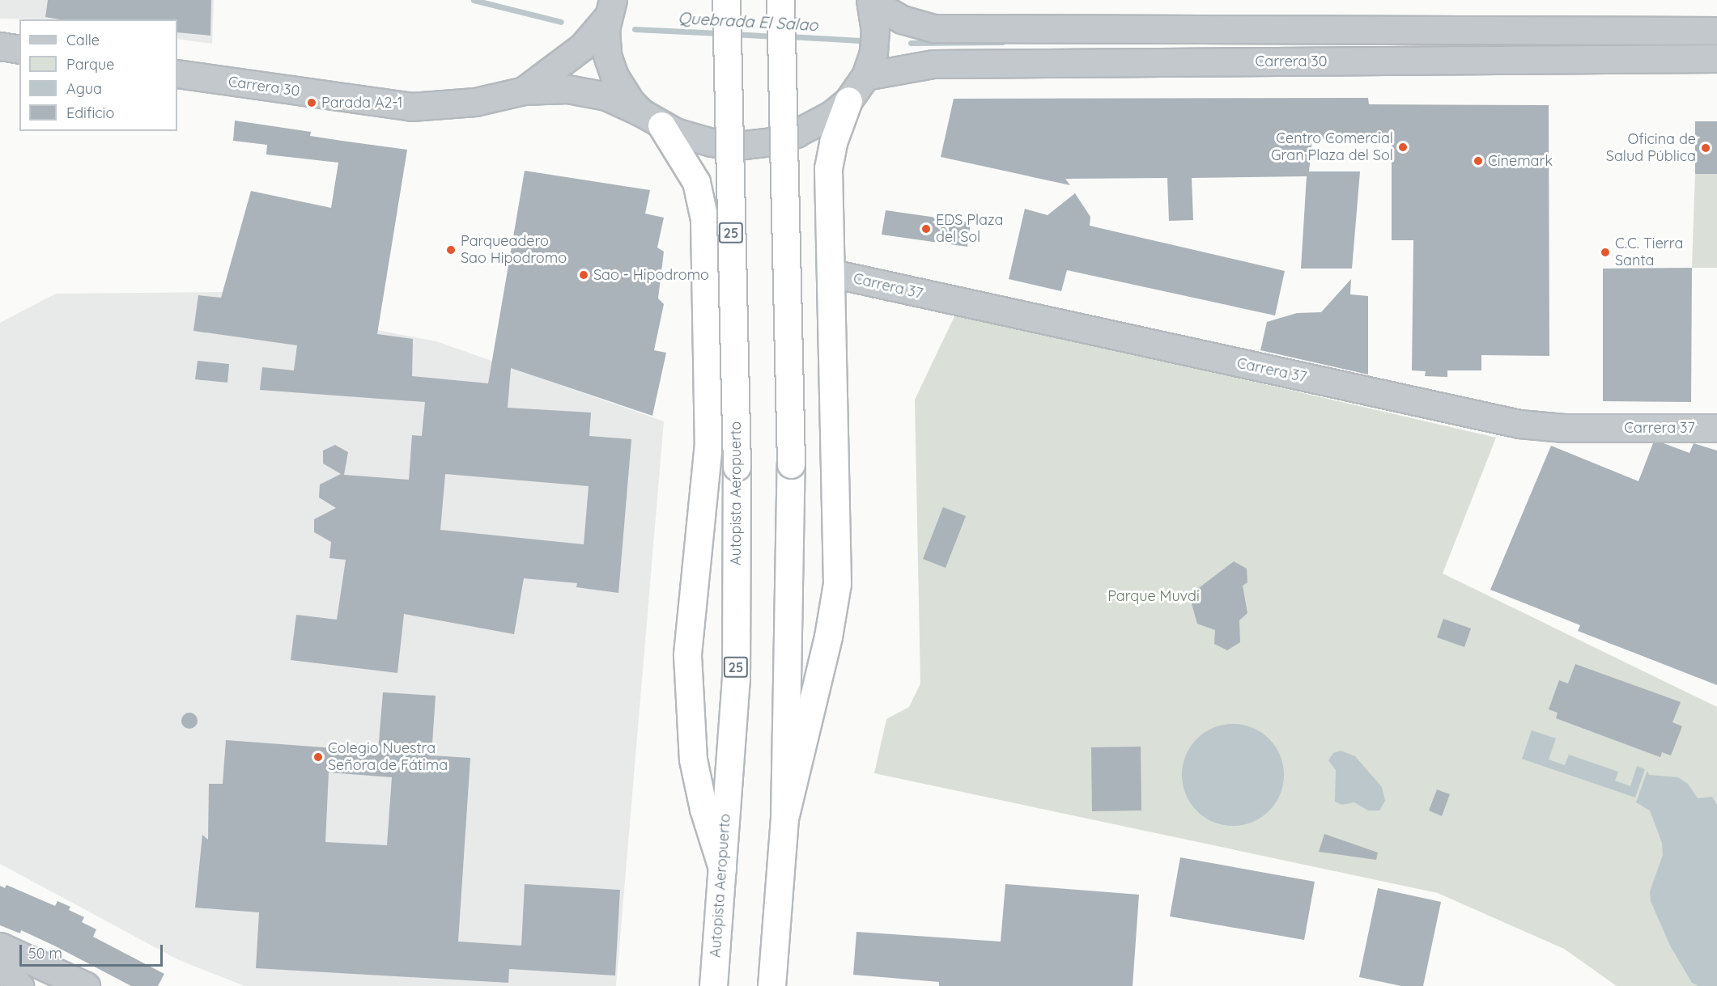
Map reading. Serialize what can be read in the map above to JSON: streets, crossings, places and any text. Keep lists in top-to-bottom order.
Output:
{
  "streets": {
    "highway": ["25", "Autopista Aeropuerto"],
    "street": ["Carrera 30", "Carrera 37"]
  },
  "water": ["Quebrada El Salao"],
  "parks": ["Parque Muvdi"],
  "places": [
    "Parada A2-1",
    "Centro Comercial Gran Plaza del Sol",
    "Oficina de Salud Pública",
    "Cinemark",
    "EDS Plaza del Sol",
    "Parqueadero Sao Hipodromo",
    "C.C. Tierra Santa",
    "Sao - Hipodromo",
    "Colegio Nuestra Señora de Fátima"
  ],
  "legend": [
    "Calle",
    "Parque",
    "Agua",
    "Edificio"
  ],
  "scale_bar": "50 m"
}
